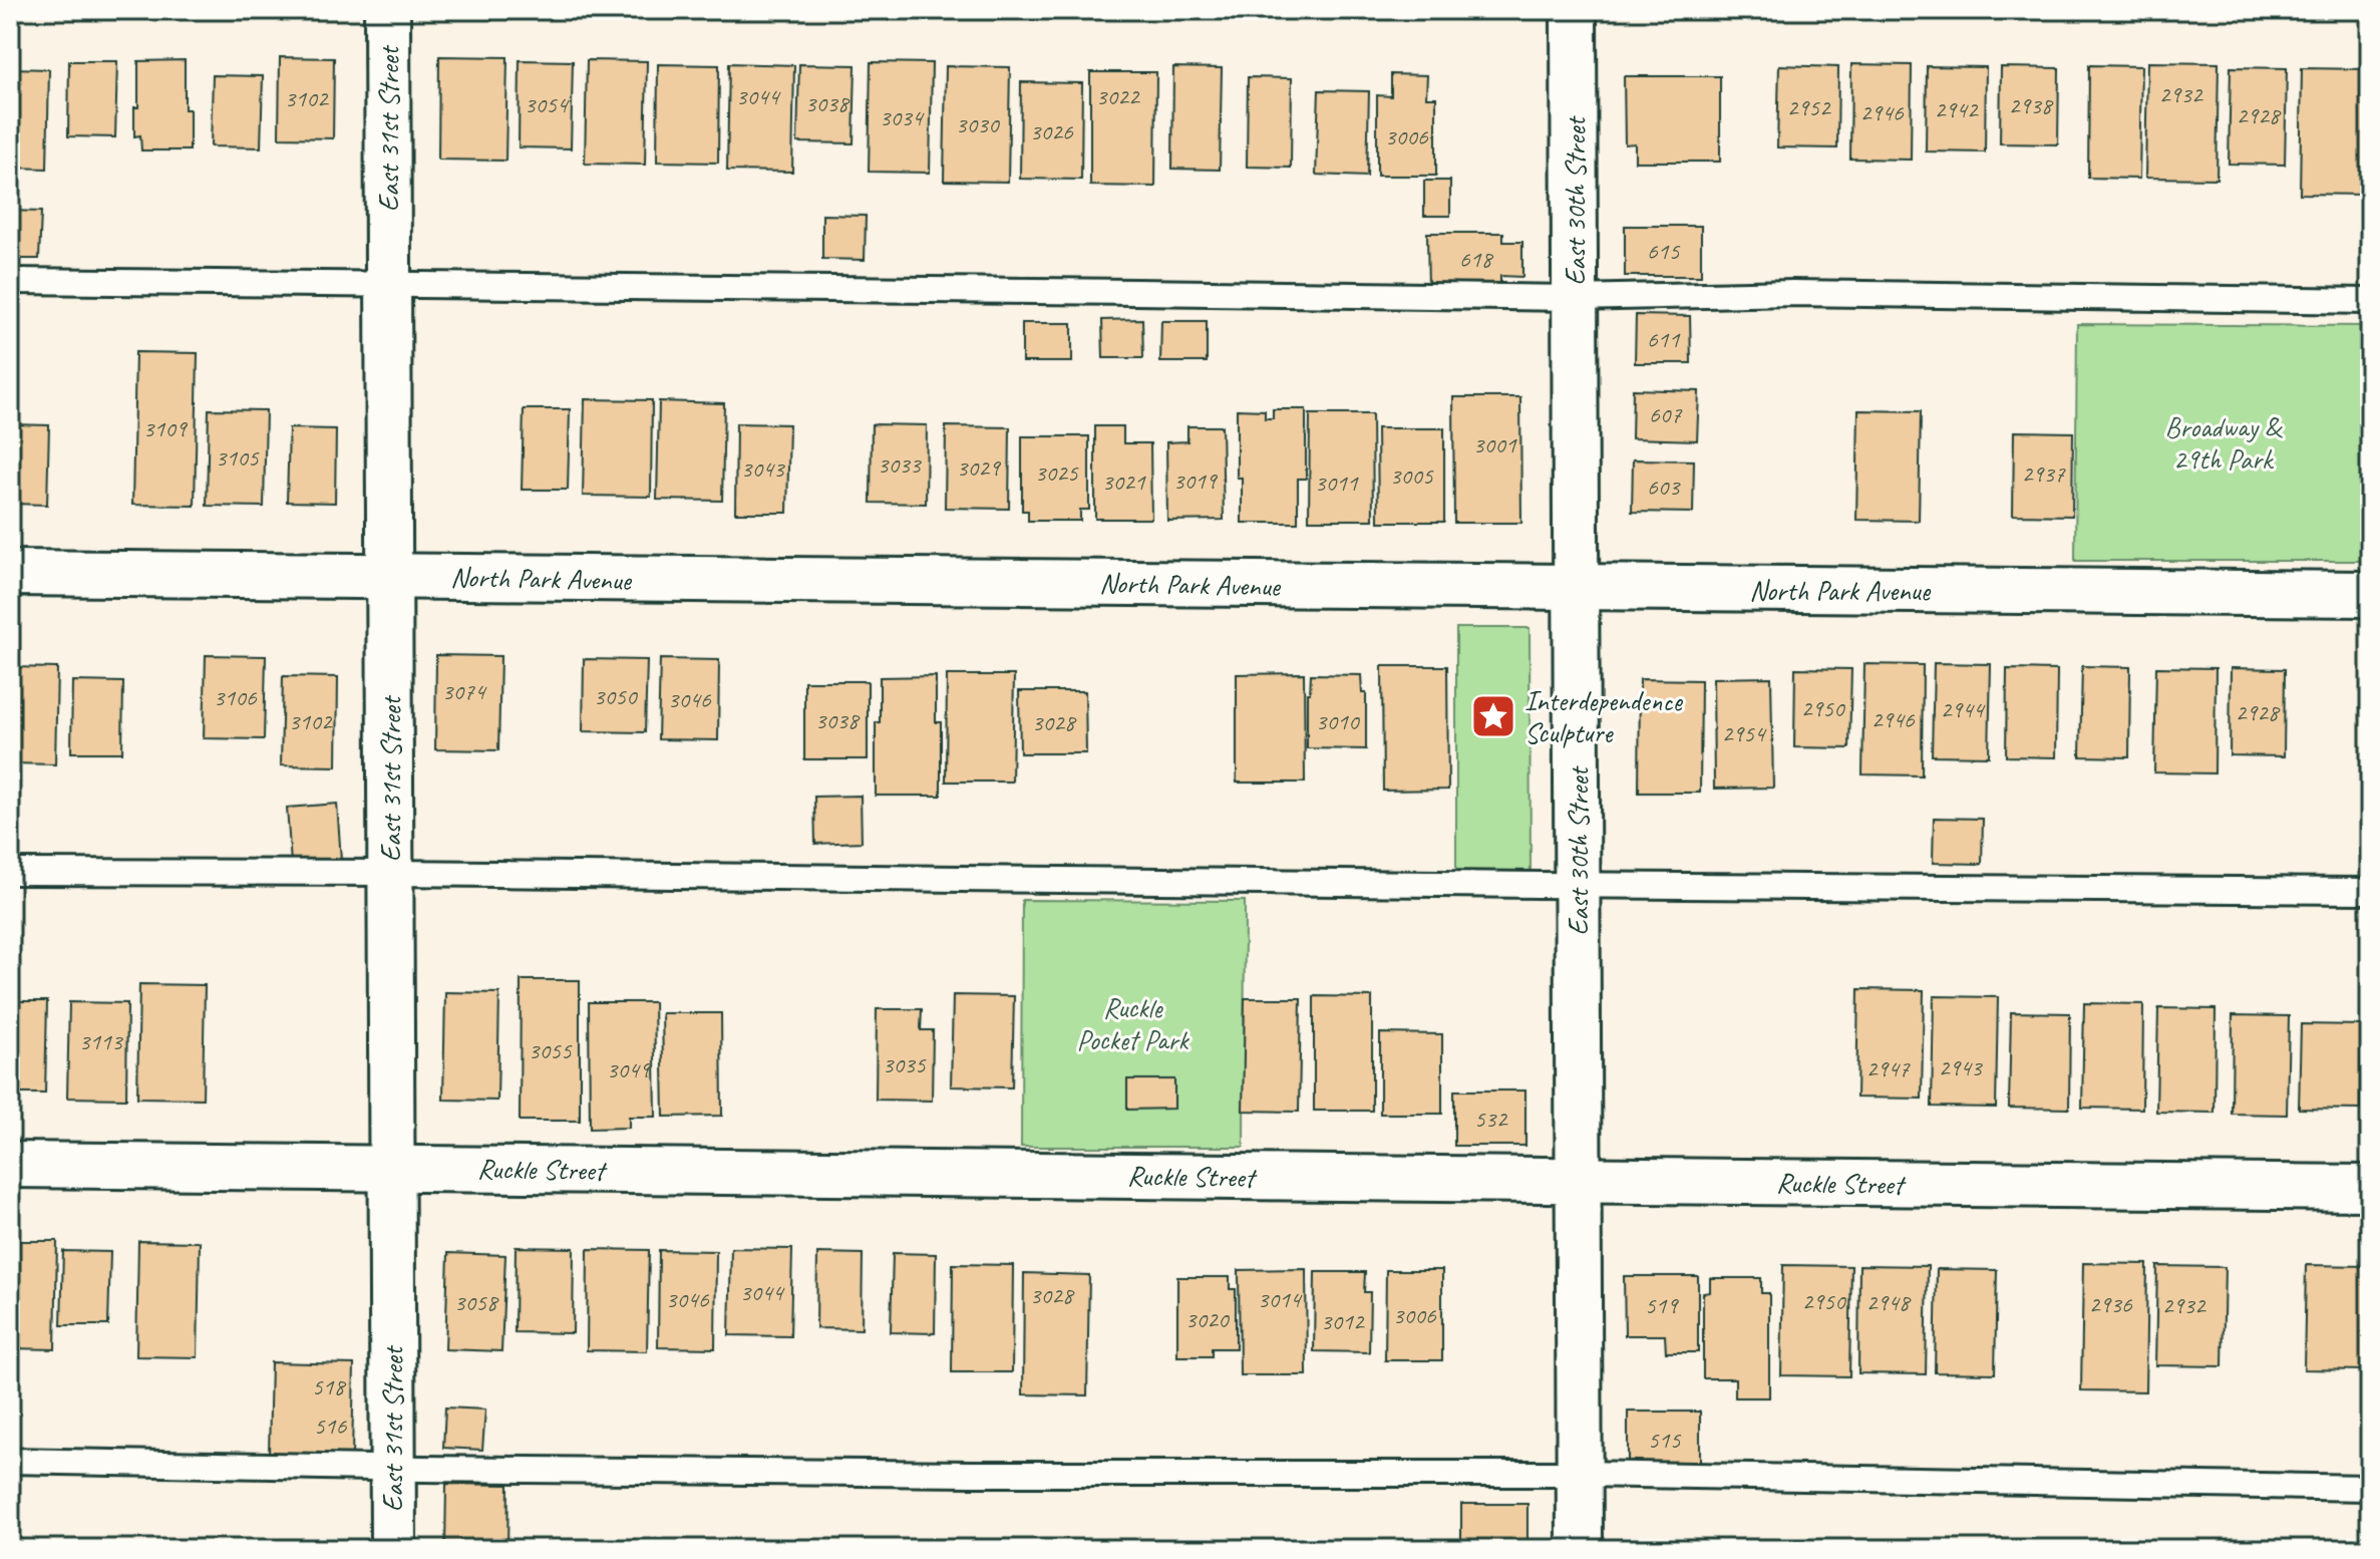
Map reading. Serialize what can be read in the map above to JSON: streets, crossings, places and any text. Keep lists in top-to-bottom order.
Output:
{
  "streets": {
    "street": [
      "East 31st Street",
      "East 30th Street",
      "North Park Avenue",
      "Ruckle Street"
    ]
  },
  "crossings": [
    ["East 31st Street", "North Park Avenue"],
    ["East 31st Street", "Ruckle Street"],
    ["East 30th Street", "North Park Avenue"],
    ["East 30th Street", "Ruckle Street"]
  ],
  "parks": ["Broadway & 29th Park", "Ruckle Pocket Park"],
  "places": {
    "place": ["Interdependence Sculpture"]
  },
  "house_numbers": [
    "2932",
    "3044",
    "3022",
    "3102",
    "3038",
    "3054",
    "2938",
    "2952",
    "2942",
    "2946",
    "2928",
    "3034",
    "3030",
    "3026",
    "3006",
    "615",
    "618",
    "611",
    "607",
    "3109",
    "3001",
    "3105",
    "3033",
    "3029",
    "3043",
    "3025",
    "2937",
    "3005",
    "3019",
    "3021",
    "3011",
    "603",
    "3074",
    "3050",
    "3106",
    "3046",
    "2950",
    "2944",
    "2928",
    "2946",
    "3038",
    "3102",
    "3010",
    "3028",
    "2954",
    "3113",
    "3055",
    "3035",
    "2943",
    "2947",
    "3049",
    "532",
    "3044",
    "3028",
    "3046",
    "3014",
    "2950",
    "3058",
    "2948",
    "2936",
    "519",
    "2932",
    "3006",
    "3020",
    "3012",
    "518",
    "516",
    "515"
  ]
}
